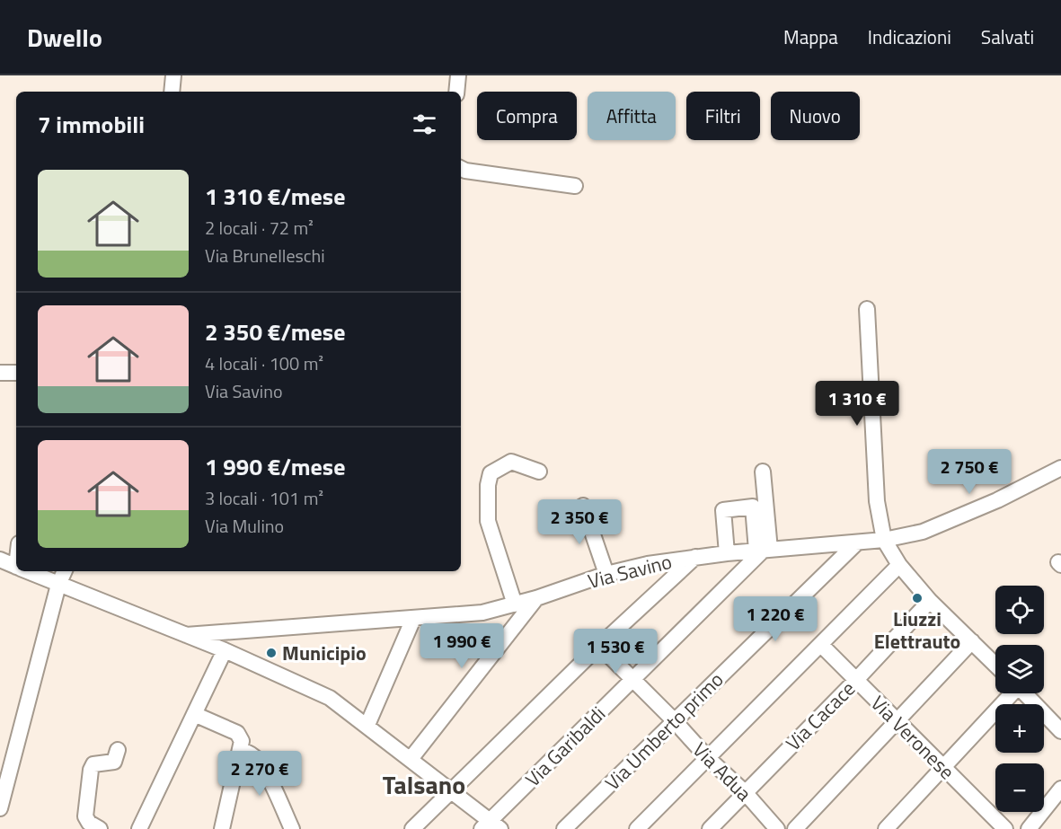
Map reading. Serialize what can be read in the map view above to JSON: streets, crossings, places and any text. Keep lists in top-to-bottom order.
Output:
{
  "streets": {
    "street": [
      "Via Savino",
      "Via Cacace",
      "Via Umberto primo",
      "Via Veronese",
      "Via Garibaldi",
      "Via Adua"
    ]
  },
  "crossings": [
    ["Via Savino", "Via Umberto primo"],
    ["Via Savino", "Via Garibaldi"],
    ["Via Cacace", "Via Veronese"],
    ["Via Cacace", "Via Adua"],
    ["Via Umberto primo", "Via Adua"],
    ["Via Garibaldi", "Via Adua"]
  ],
  "districts": ["Talsano"],
  "places": ["Liuzzi Elettrauto", "Municipio"],
  "page": {
    "header": "Dwello",
    "nav": ["Mappa", "Indicazioni", "Salvati"],
    "chip": [
      "Compra",
      "Affitta",
      "Filtri",
      "Nuovo"
    ],
    "heading": "7 immobili",
    "list": [
      {
        "name": "1 310 €/mese",
        "note": "2 locali · 72 m² · Via Brunelleschi"
      },
      {
        "name": "2 350 €/mese",
        "note": "4 locali · 100 m² · Via Savino"
      },
      {
        "name": "1 990 €/mese",
        "note": "3 locali · 101 m² · Via Mulino"
      }
    ],
    "price": [
      "1 310 €",
      "2 750 €",
      "2 350 €",
      "1 220 €",
      "1 990 €",
      "1 530 €",
      "2 270 €"
    ],
    "map_buttons": ["+", "−"]
  }
}
